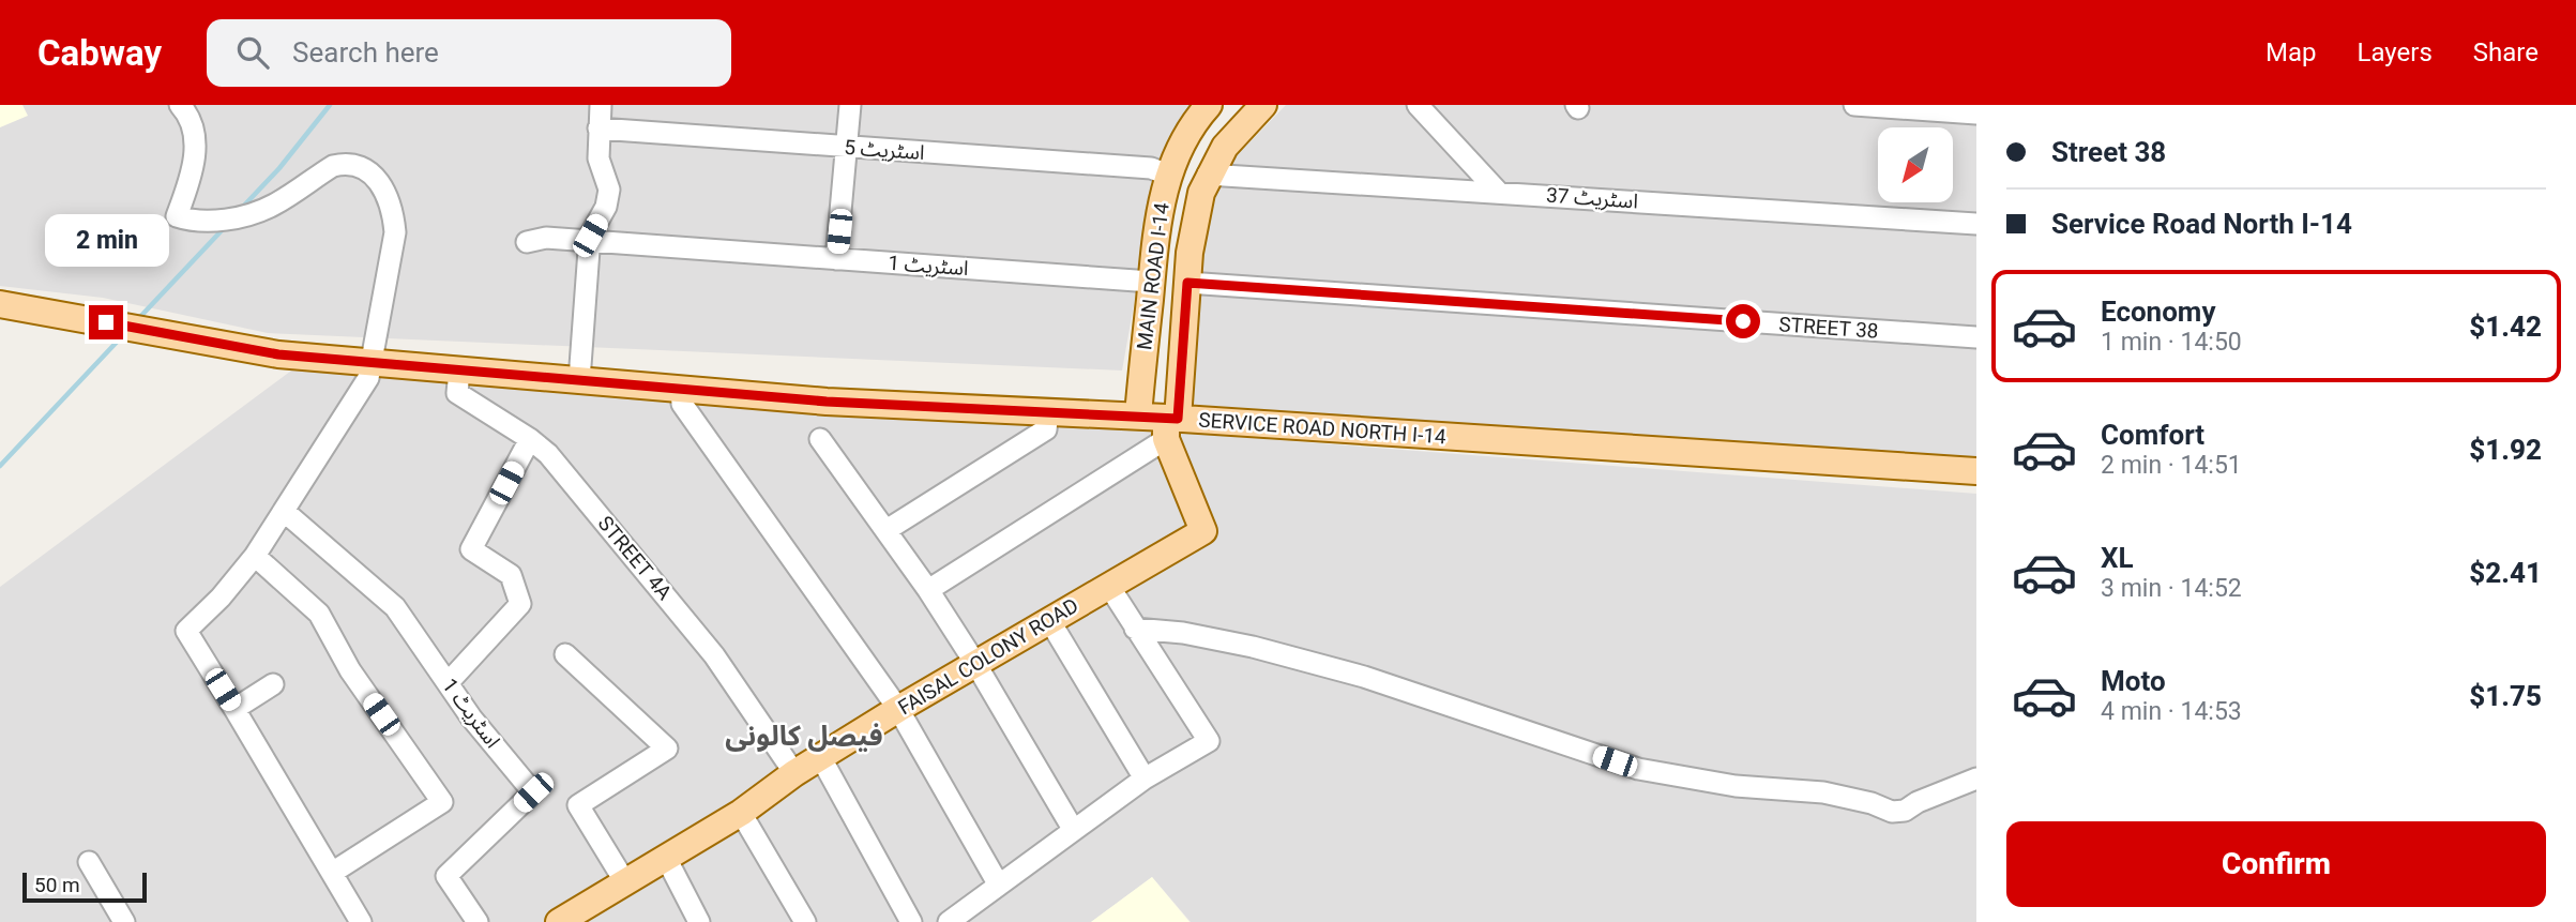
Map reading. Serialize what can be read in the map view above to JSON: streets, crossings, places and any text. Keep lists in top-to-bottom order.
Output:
{
  "streets": {
    "main road": ["MAIN ROAD I-14", "SERVICE ROAD NORTH I-14", "FAISAL COLONY ROAD"],
    "street": [
      "اسٹریٹ 5",
      "اسٹریٹ 37",
      "اسٹریٹ 1",
      "STREET 38",
      "STREET 4A"
    ]
  },
  "crossings": [
    ["اسٹریٹ 5", "MAIN ROAD I-14"],
    ["اسٹریٹ 37", "MAIN ROAD I-14"],
    ["اسٹریٹ 1", "MAIN ROAD I-14"],
    ["MAIN ROAD I-14", "STREET 38"],
    ["MAIN ROAD I-14", "SERVICE ROAD NORTH I-14"],
    ["MAIN ROAD I-14", "FAISAL COLONY ROAD"],
    ["SERVICE ROAD NORTH I-14", "STREET 4A"],
    ["SERVICE ROAD NORTH I-14", "FAISAL COLONY ROAD"],
    ["STREET 4A", "FAISAL COLONY ROAD"]
  ],
  "districts": ["فیصل کالونی"],
  "scale_bar": "50 m",
  "north": "bottom left",
  "page": {
    "header": "Cabway",
    "search": "Search here",
    "nav": ["Map", "Layers", "Share"],
    "banner": ["Street 38", "Service Road North I-14"],
    "bubble": "2 min",
    "list": [
      {
        "name": "Economy",
        "note": "1 min · 14:50",
        "value": "$1.42"
      },
      {
        "name": "Comfort",
        "note": "2 min · 14:51",
        "value": "$1.92"
      },
      {
        "name": "XL",
        "note": "3 min · 14:52",
        "value": "$2.41"
      },
      {
        "name": "Moto",
        "note": "4 min · 14:53",
        "value": "$1.75"
      }
    ],
    "buttons": "Confirm",
    "scale": "50 m"
  }
}
